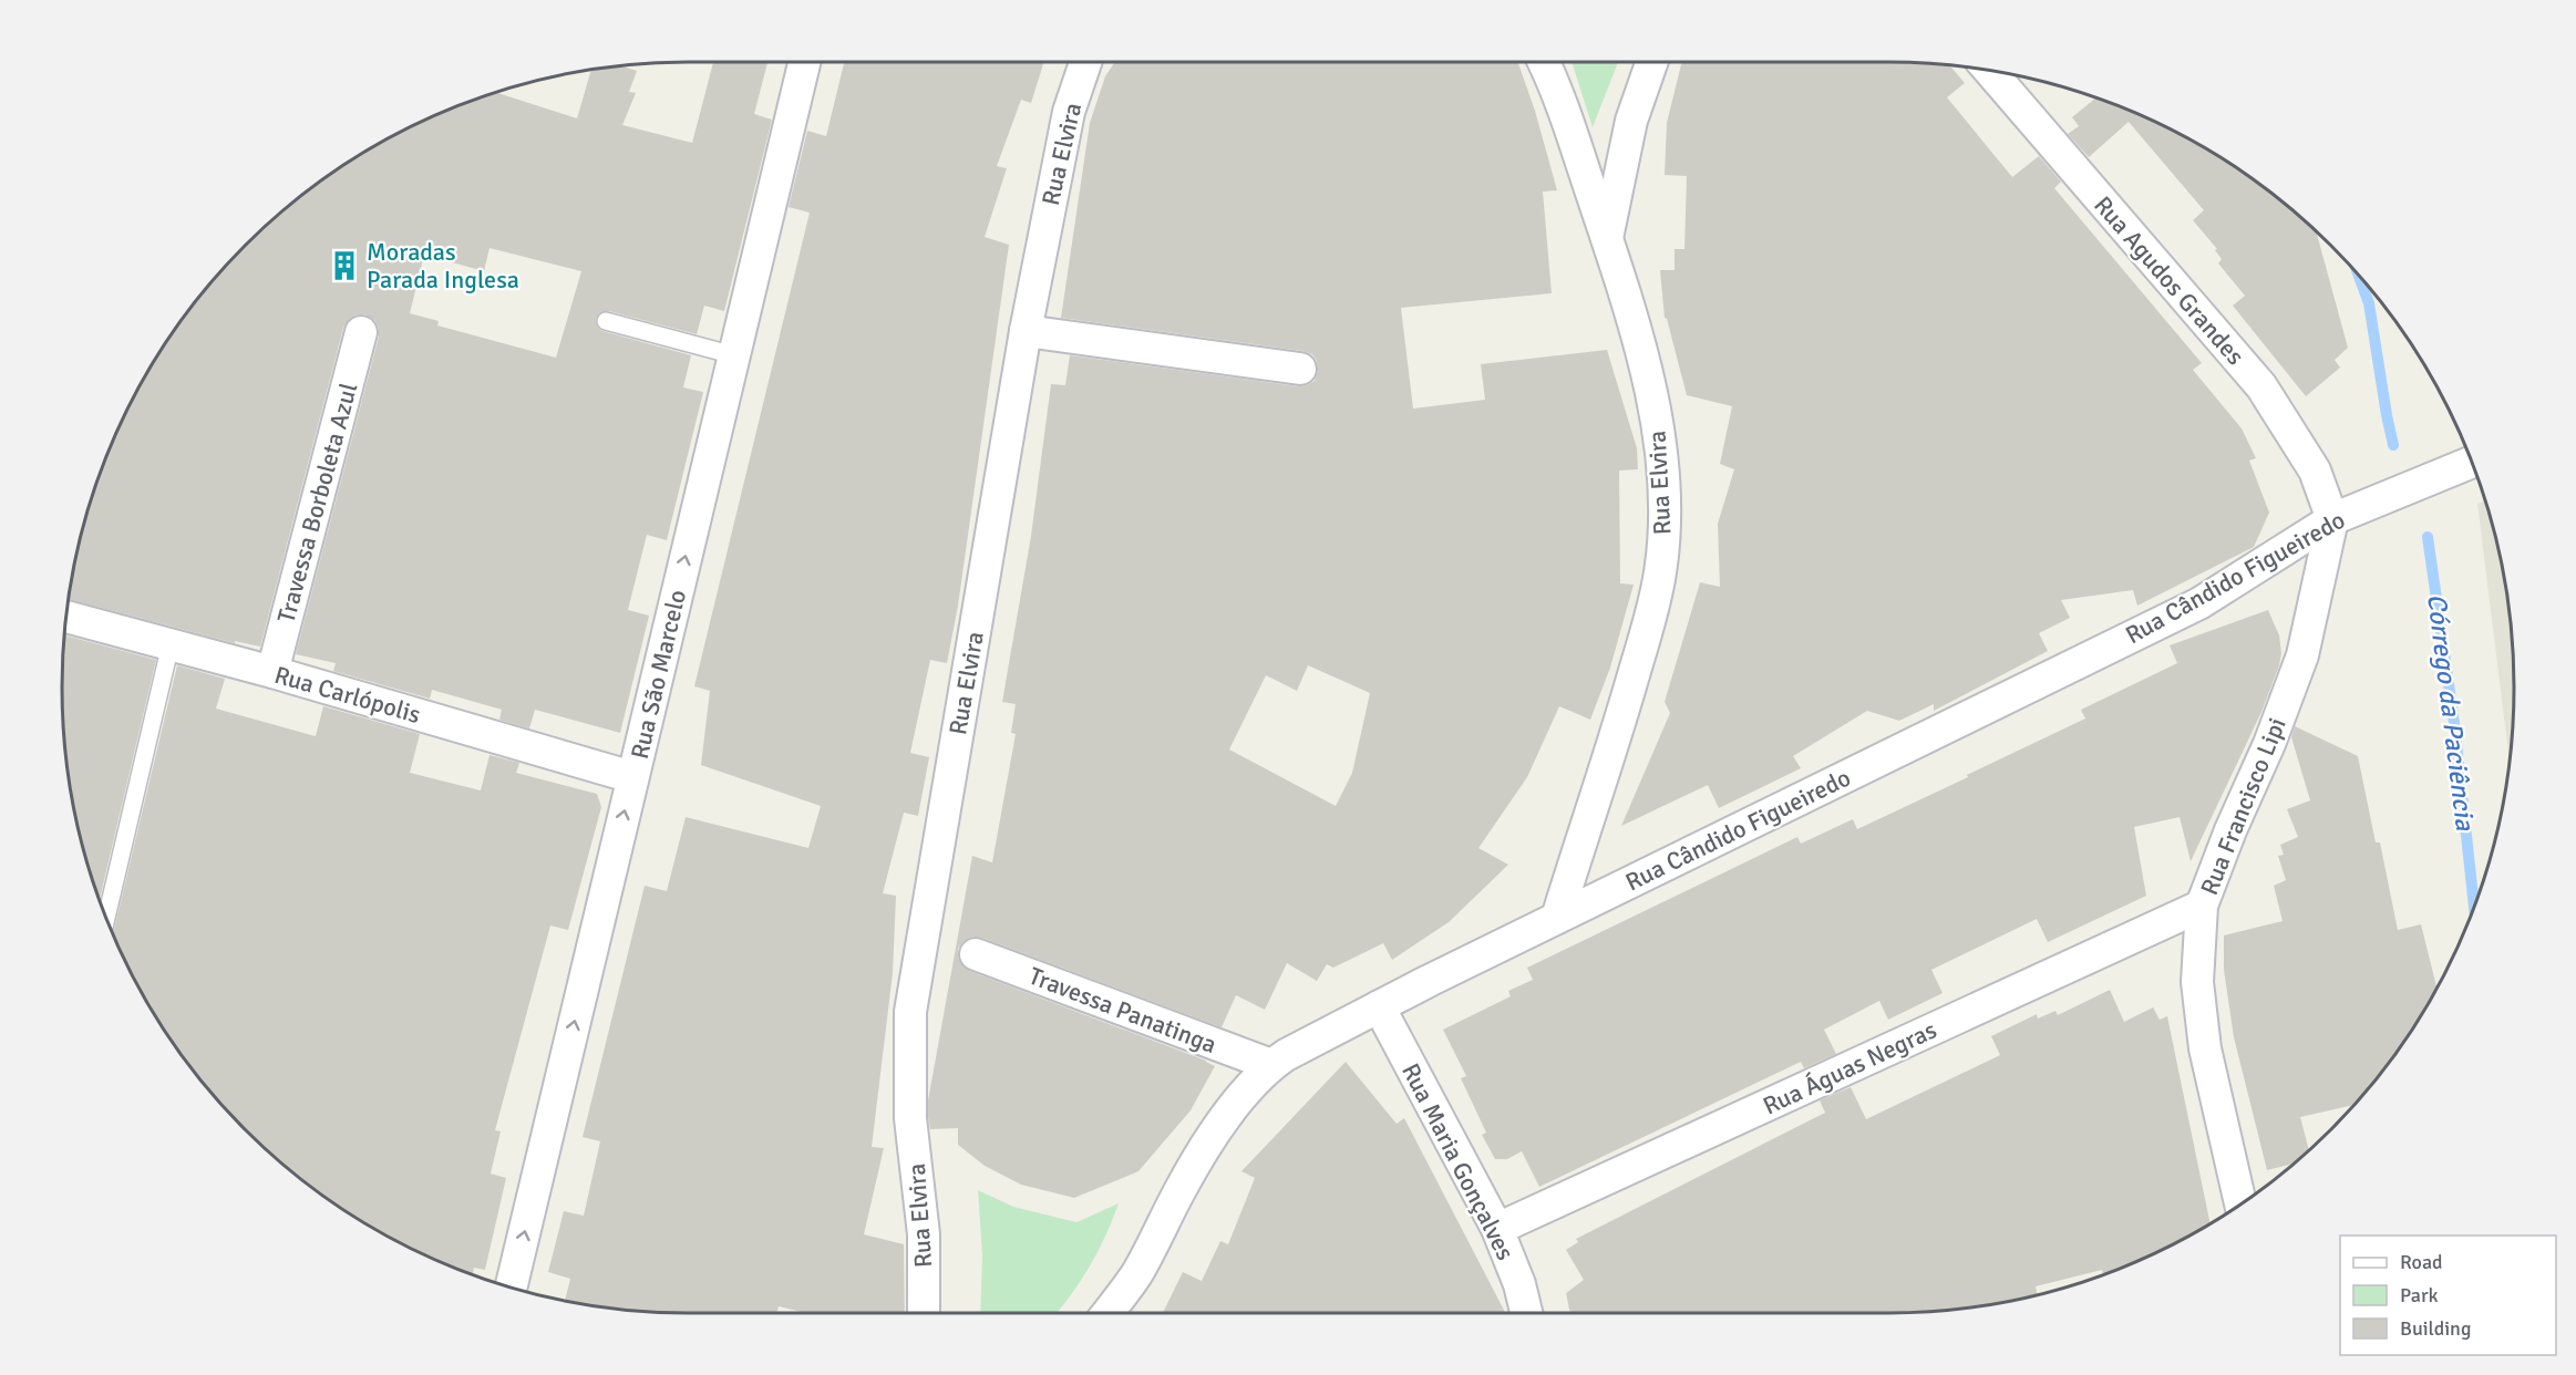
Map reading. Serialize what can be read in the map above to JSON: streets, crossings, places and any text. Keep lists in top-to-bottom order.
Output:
{
  "streets": {
    "street": [
      "Rua Elvira",
      "Rua Agudos Grandes",
      "Travessa Borboleta Azul",
      "Rua Cândido Figueiredo",
      "Rua São Marcelo",
      "Rua Carlópolis",
      "Rua Francisco Lipi",
      "Travessa Panatinga",
      "Rua Águas Negras",
      "Rua Maria Gonçalves"
    ]
  },
  "crossings": [
    ["Rua Elvira", "Rua Cândido Figueiredo"],
    ["Rua Agudos Grandes", "Rua Cândido Figueiredo"],
    ["Rua Agudos Grandes", "Rua Francisco Lipi"],
    ["Travessa Borboleta Azul", "Rua Carlópolis"],
    ["Rua Cândido Figueiredo", "Rua Francisco Lipi"],
    ["Rua Cândido Figueiredo", "Travessa Panatinga"],
    ["Rua Cândido Figueiredo", "Rua Maria Gonçalves"],
    ["Rua São Marcelo", "Rua Carlópolis"],
    ["Rua Francisco Lipi", "Rua Águas Negras"],
    ["Rua Águas Negras", "Rua Maria Gonçalves"]
  ],
  "one_way": ["Rua São Marcelo"],
  "water": ["Córrego da Paciência"],
  "places": {
    "building": ["Moradas Parada Inglesa"]
  },
  "legend": ["Road", "Park", "Building"]
}
